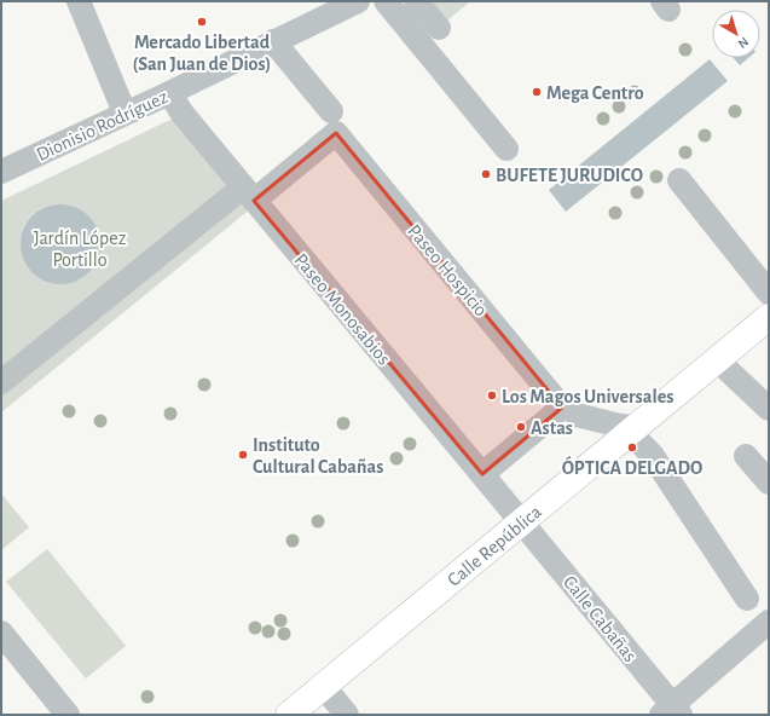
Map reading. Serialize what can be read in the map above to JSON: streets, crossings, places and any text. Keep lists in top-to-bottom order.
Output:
{
  "streets": {
    "main road": ["Calle República"],
    "street": [
      "Dionisio Rodríguez",
      "Paseo Hospicio",
      "Paseo Monosabios",
      "Calle Cabañas"
    ]
  },
  "crossings": [
    ["Dionisio Rodríguez", "Paseo Monosabios"],
    ["Paseo Hospicio", "Paseo Monosabios"],
    ["Paseo Monosabios", "Calle República"],
    ["Paseo Monosabios", "Calle Cabañas"],
    ["Calle República", "Calle Cabañas"]
  ],
  "parks": ["Jardín López Portillo"],
  "places": [
    "Mercado Libertad (San Juan de Dios)",
    "Mega Centro",
    "BUFETE JURUDICO",
    "Los Magos Universales",
    "Astas",
    "ÓPTICA DELGADO",
    "Instituto Cultural Cabañas"
  ],
  "north": "bottom right"
}
